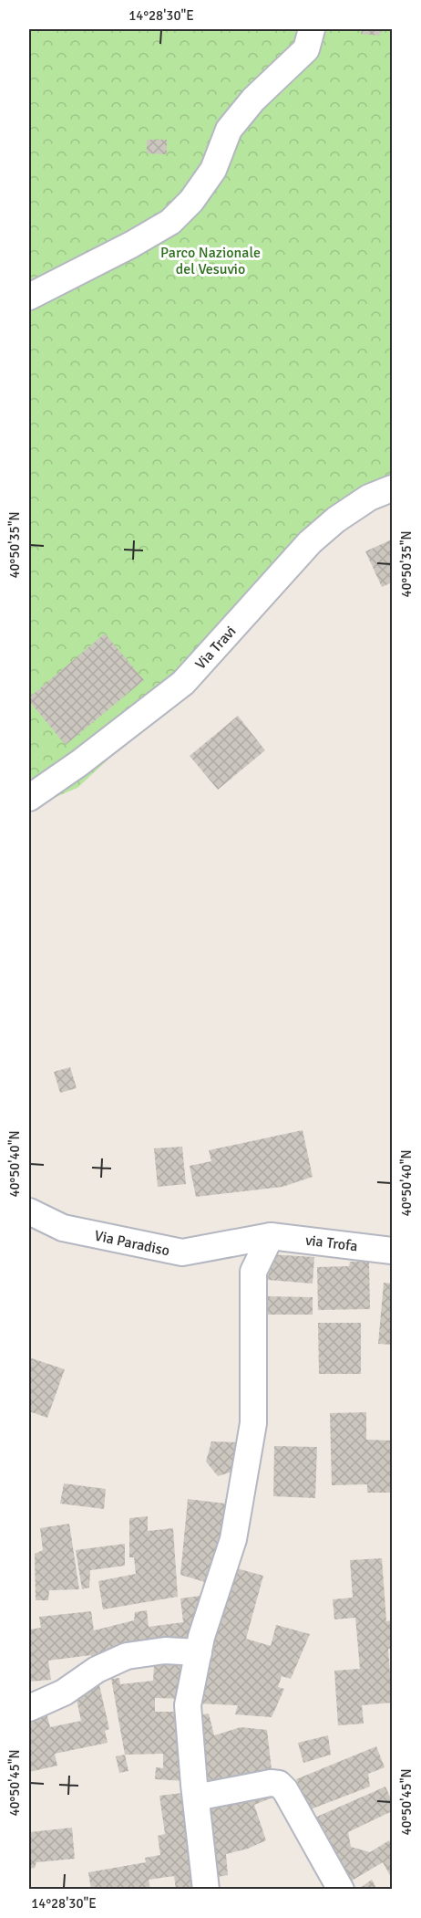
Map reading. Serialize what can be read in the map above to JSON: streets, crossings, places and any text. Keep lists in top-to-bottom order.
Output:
{
  "streets": {
    "street": ["Via Travi", "Via Paradiso", "via Trofa"]
  },
  "crossings": [
    ["Via Paradiso", "via Trofa"]
  ],
  "parks": ["Parco Nazionale del Vesuvio"],
  "coordinates": [
    "14°28'30\"E",
    "40°50'35\"N",
    "40°50'40\"N",
    "40°50'45\"N"
  ]
}
